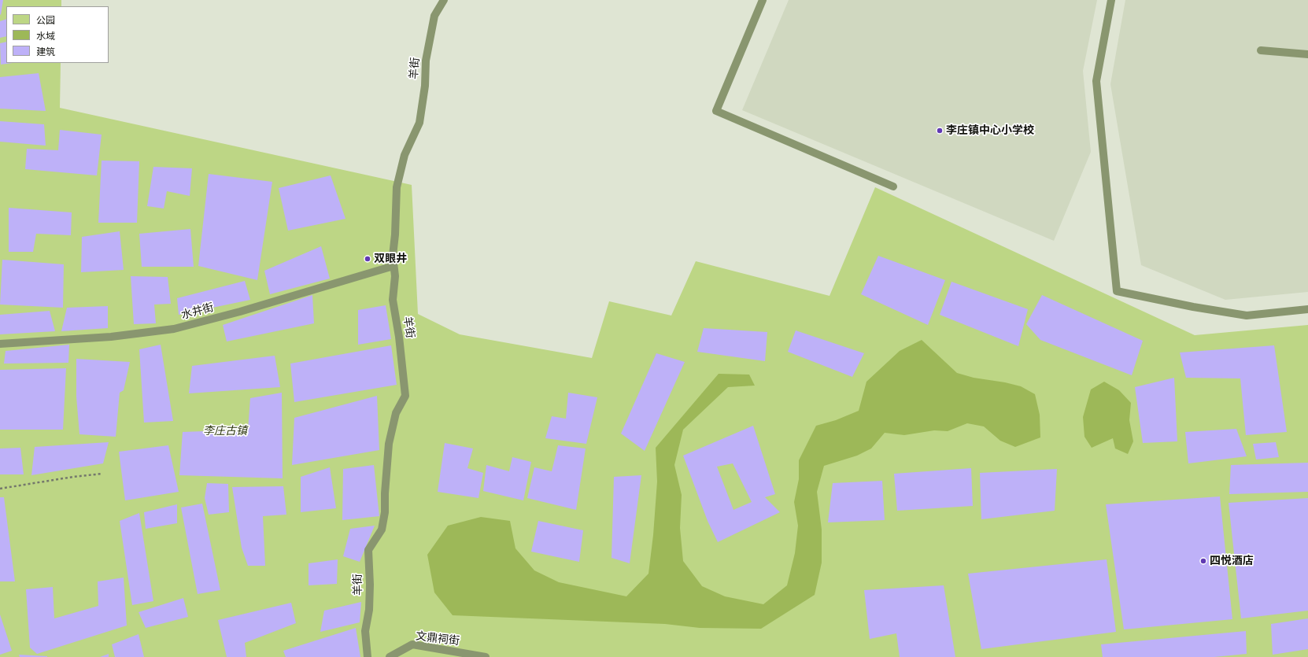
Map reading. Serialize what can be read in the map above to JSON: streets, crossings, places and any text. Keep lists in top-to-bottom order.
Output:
{
  "streets": {
    "lane": ["羊街", "水井街", "文鼎祠街"]
  },
  "crossings": [
    ["羊街", "水井街"]
  ],
  "parks": ["李庄古镇"],
  "places": ["李庄镇中心小学校", "双眼井", "四悦酒店"],
  "legend": ["公园", "水域", "建筑"]
}
